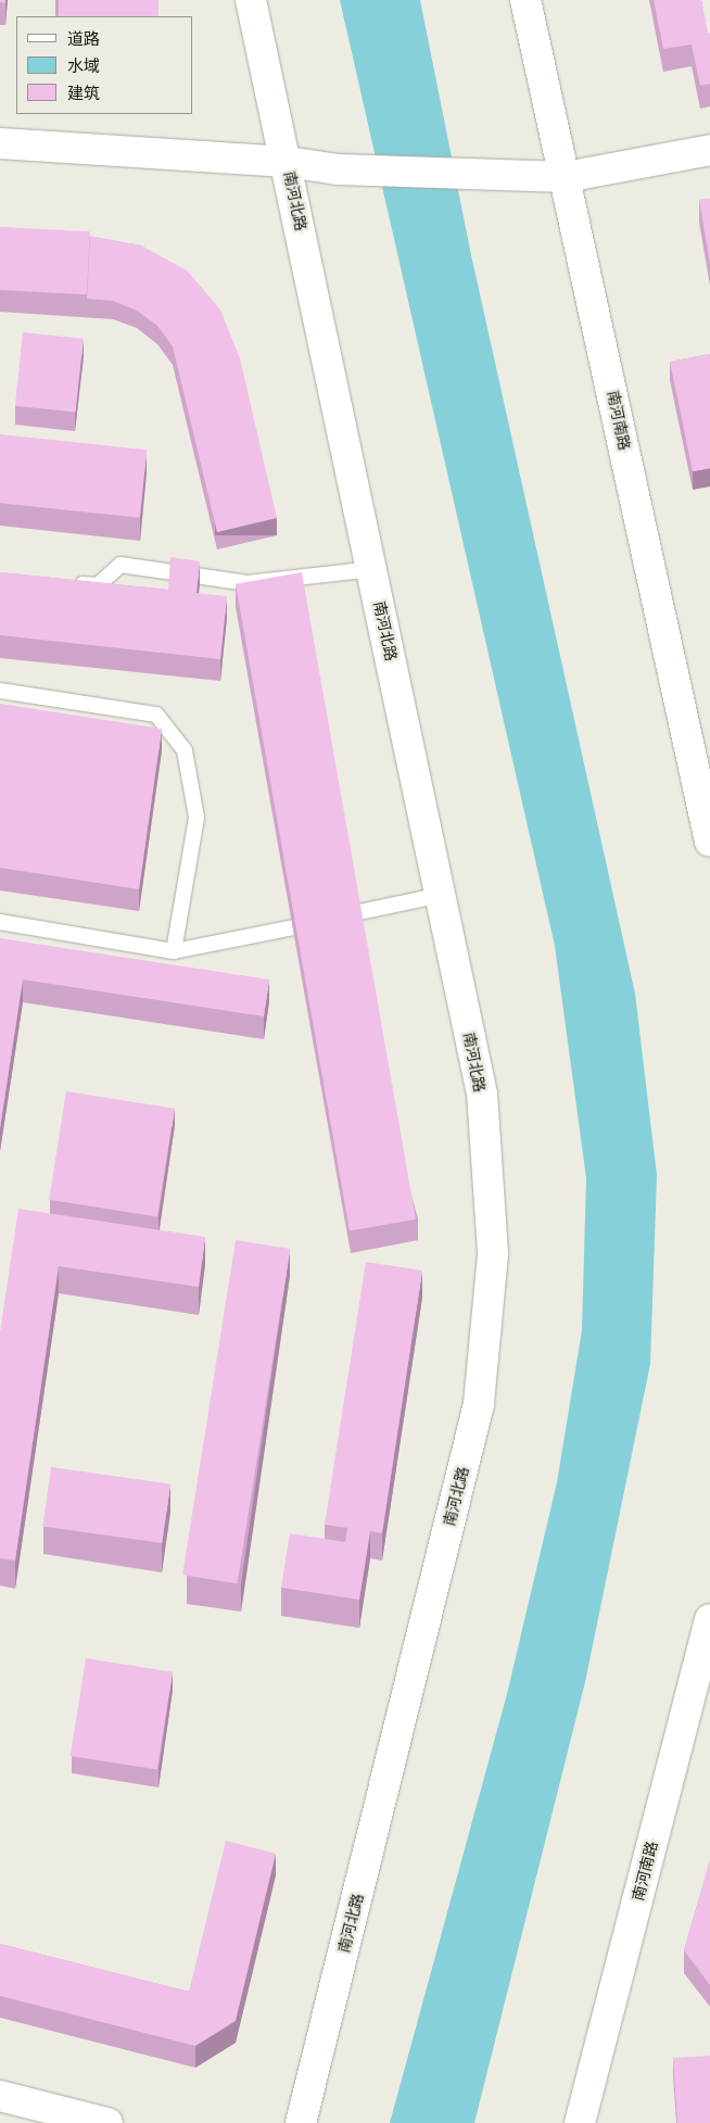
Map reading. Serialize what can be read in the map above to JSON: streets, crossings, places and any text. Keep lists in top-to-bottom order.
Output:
{
  "streets": {
    "street": ["南河北路", "南河南路"]
  },
  "legend": ["道路", "水域", "建筑"]
}
